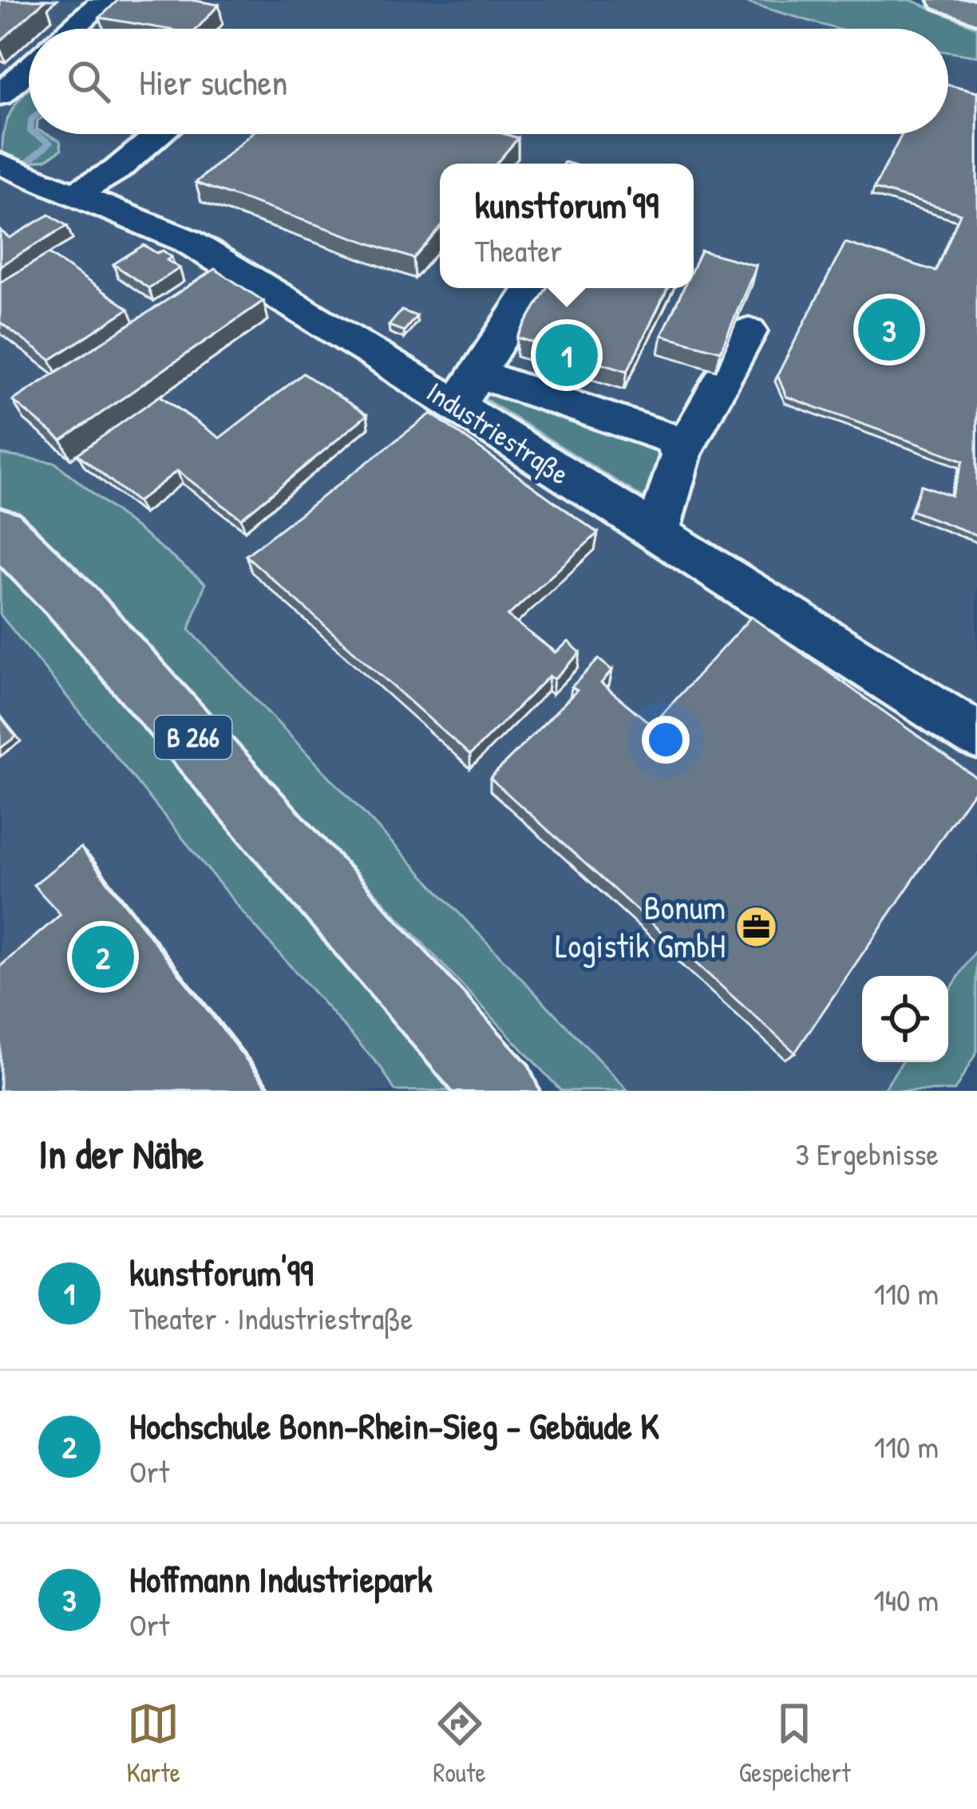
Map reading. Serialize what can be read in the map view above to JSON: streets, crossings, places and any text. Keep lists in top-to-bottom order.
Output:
{
  "streets": {
    "main road": ["B 266"],
    "street": ["Industriestraße"]
  },
  "places": {
    "office": ["Bonum Logistik GmbH"]
  },
  "page": {
    "search": "Hier suchen",
    "popup": ["kunstforum'99", "Theater"],
    "pins": ["3", "1", "2"],
    "heading": ["In der Nähe", "3 Ergebnisse"],
    "list": [
      {
        "mark": "1",
        "name": "kunstforum'99",
        "note": "Theater · Industriestraße",
        "value": "110 m"
      },
      {
        "mark": "2",
        "name": "Hochschule Bonn-Rhein-Sieg - Gebäude K",
        "note": "Ort",
        "value": "110 m"
      },
      {
        "mark": "3",
        "name": "Hoffmann Industriepark",
        "note": "Ort",
        "value": "140 m"
      }
    ],
    "nav": ["Karte", "Route", "Gespeichert"]
  }
}
